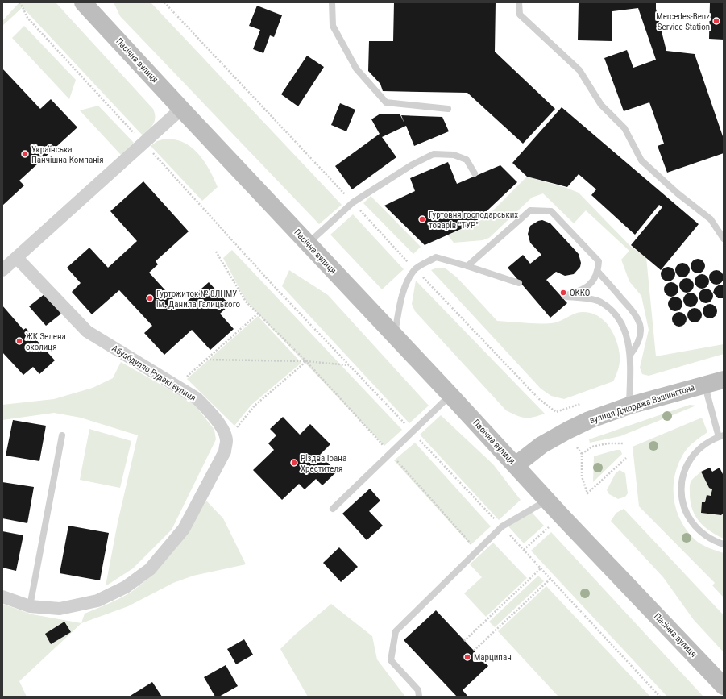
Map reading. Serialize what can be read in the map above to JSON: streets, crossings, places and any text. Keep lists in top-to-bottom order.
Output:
{
  "streets": {
    "main road": ["Пасічна вулиця", "вулиця Джорджа Вашингтона"],
    "street": ["Абуабдулло Рудакі вулиця"]
  },
  "crossings": [
    ["Пасічна вулиця", "вулиця Джорджа Вашингтона"]
  ],
  "places": [
    "Mercedes-Benz Service Station",
    "Українська Панчішна Компанія",
    "Гуртовня господарських товарів \"ТУР\"",
    "ОККО",
    "Гуртожиток № 8ЛНМУ ім. Данила Галицького",
    "ЖК Зелена околиця",
    "Різдва Іоана Хрестителя",
    "Марципан"
  ]
}
